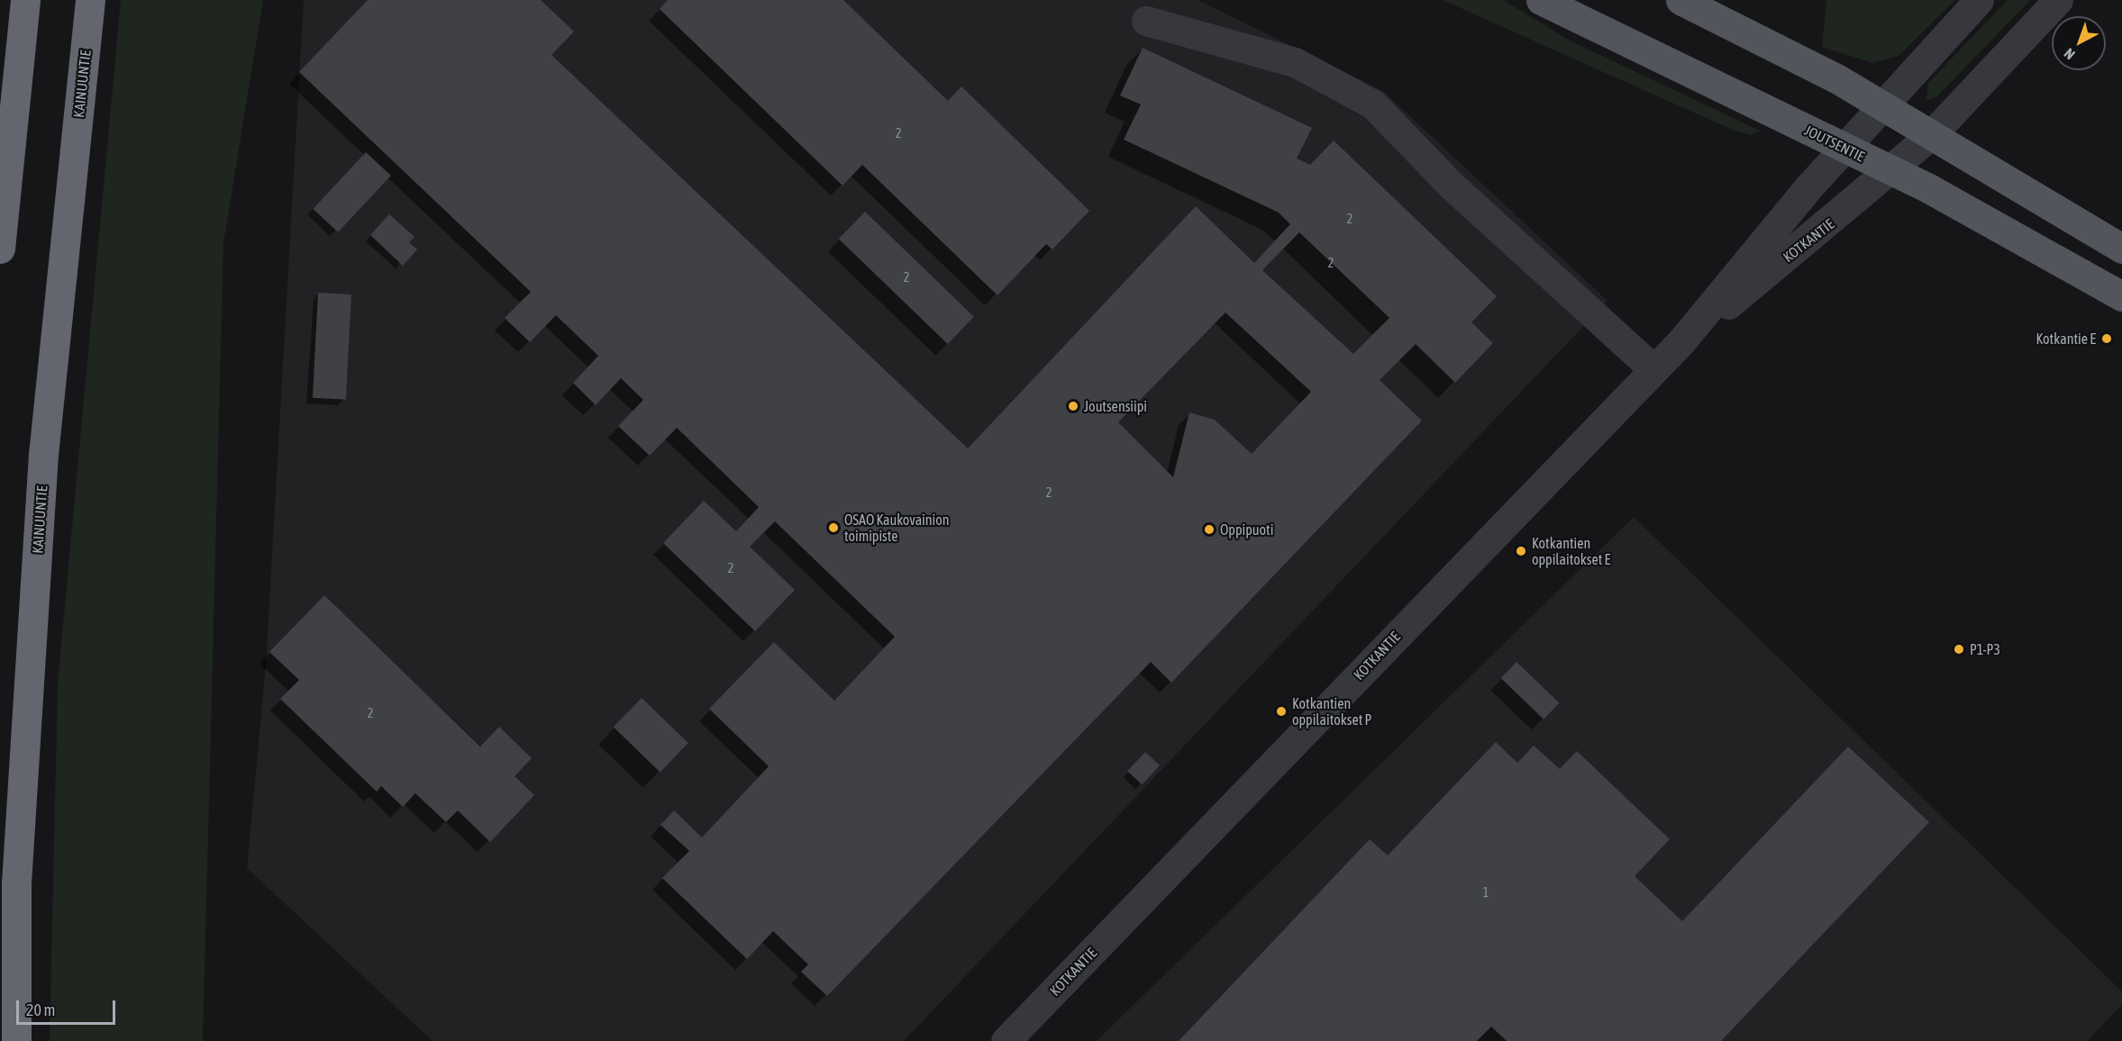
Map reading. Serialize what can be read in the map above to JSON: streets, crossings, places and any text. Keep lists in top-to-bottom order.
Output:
{
  "streets": {
    "highway": ["KAINUUNTIE"],
    "main road": ["JOUTSENTIE"],
    "street": ["KOTKANTIE"]
  },
  "crossings": [
    ["JOUTSENTIE", "KOTKANTIE"]
  ],
  "places": [
    "Kotkantie E",
    "Joutsensiipi",
    "OSAO Kaukovainion toimipiste",
    "Oppipuoti",
    "Kotkantien oppilaitokset E",
    "P1-P3",
    "Kotkantien oppilaitokset P"
  ],
  "house_numbers": [
    "2",
    "2",
    "2",
    "2",
    "2",
    "2",
    "2",
    "1"
  ],
  "scale_bar": "20 m",
  "north": "bottom left"
}
